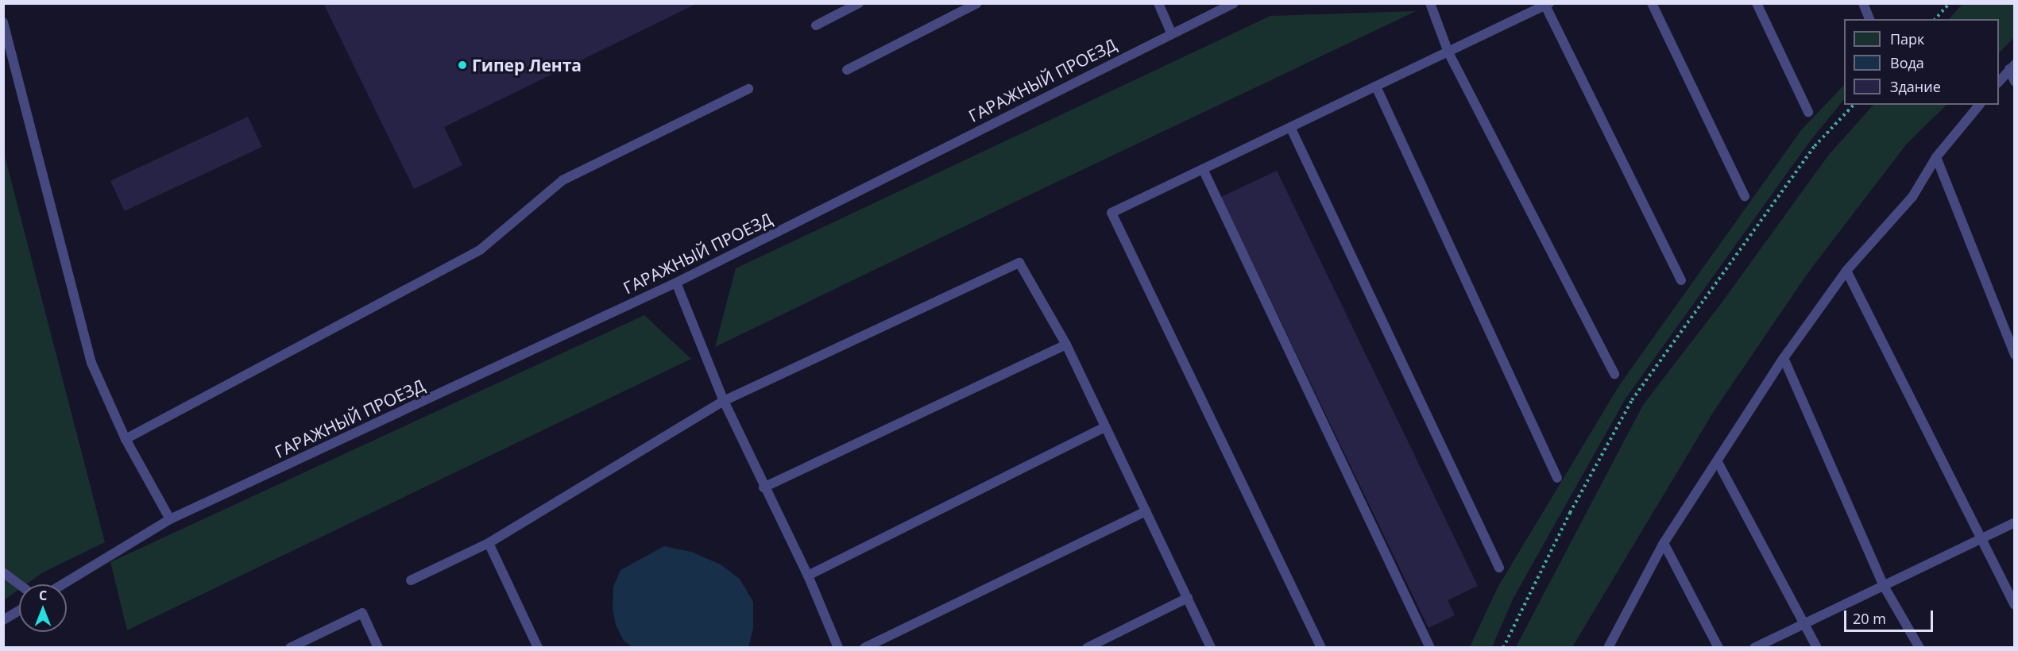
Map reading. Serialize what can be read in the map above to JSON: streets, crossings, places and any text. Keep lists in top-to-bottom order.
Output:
{
  "streets": {
    "lane": ["ГАРАЖНЫЙ ПРОЕЗД"]
  },
  "places": ["Гипер Лента"],
  "legend": ["Парк", "Вода", "Здание"],
  "scale_bar": "20 m",
  "north": "top"
}
